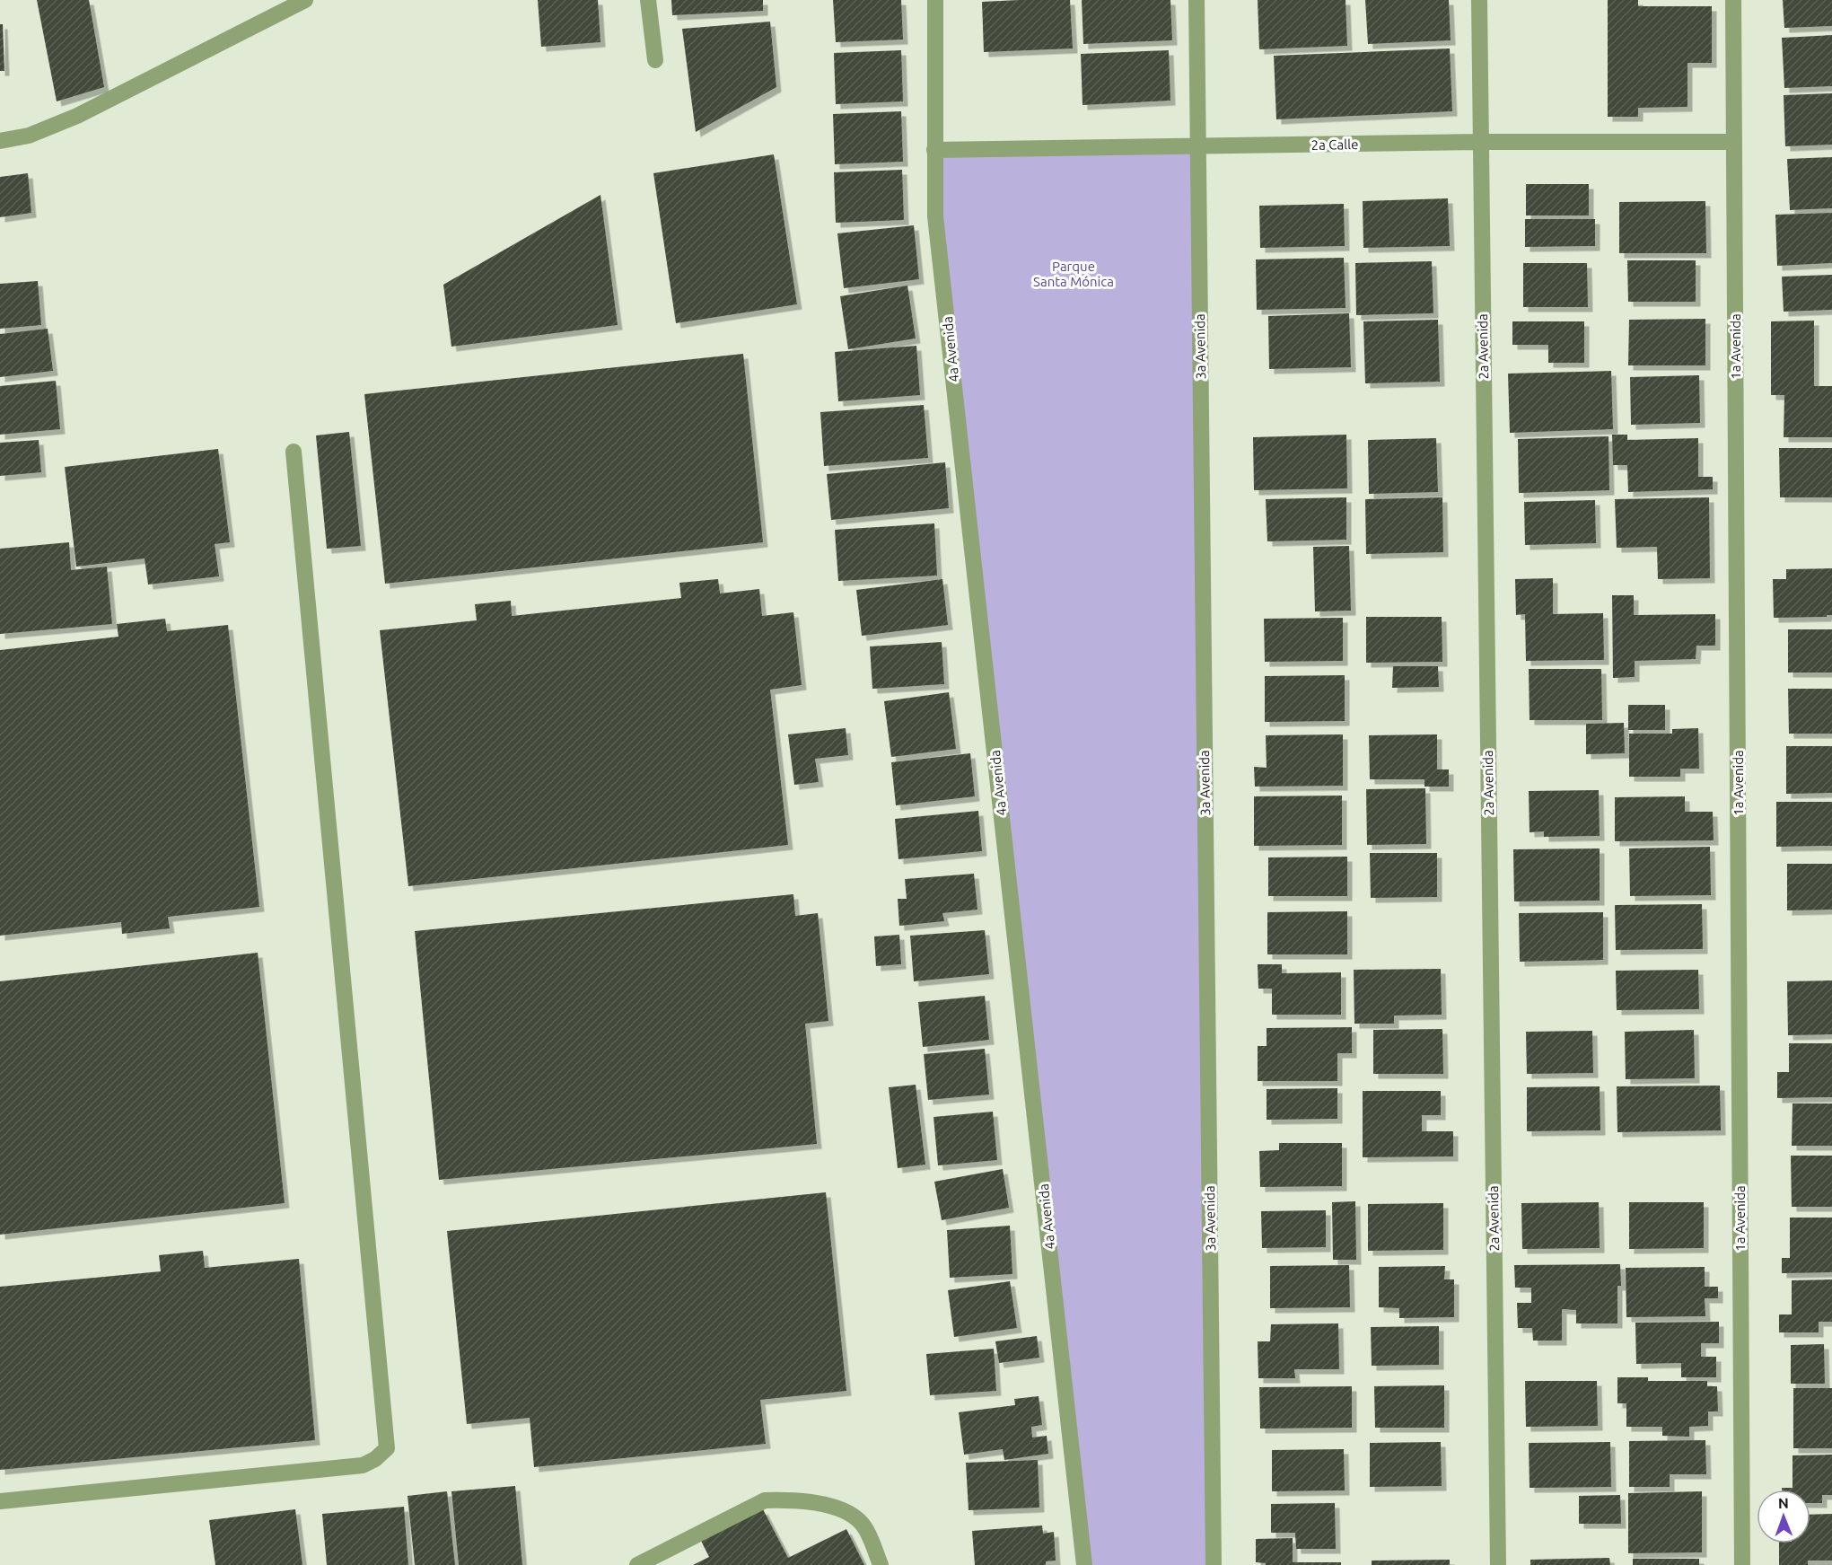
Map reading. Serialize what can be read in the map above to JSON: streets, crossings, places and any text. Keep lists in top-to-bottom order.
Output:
{
  "streets": {
    "street": [
      "2a Calle",
      "3a Avenida",
      "2a Avenida",
      "1a Avenida",
      "4a Avenida"
    ]
  },
  "crossings": [
    ["2a Calle", "3a Avenida"],
    ["2a Calle", "2a Avenida"],
    ["2a Calle", "1a Avenida"],
    ["2a Calle", "4a Avenida"]
  ],
  "parks": ["Parque Santa Mónica"],
  "north": "top"
}
